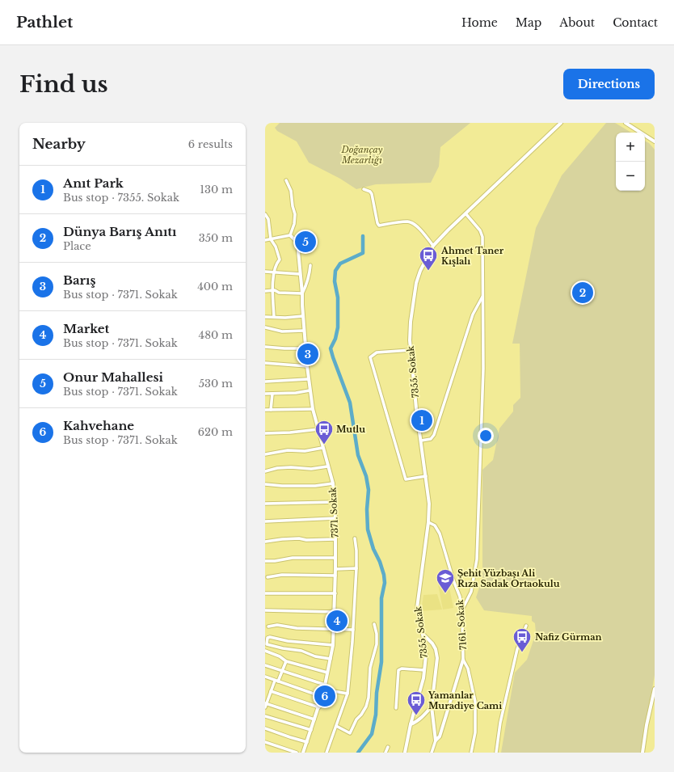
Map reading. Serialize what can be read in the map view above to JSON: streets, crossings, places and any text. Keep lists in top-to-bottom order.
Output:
{
  "streets": {
    "street": ["7355. Sokak", "7371. Sokak", "7161. Sokak"]
  },
  "crossings": [
    ["7355. Sokak", "7161. Sokak"]
  ],
  "parks": ["Doğançay Mezarlığı"],
  "places": {
    "bus stop": [
      "Ahmet Taner Kışlalı",
      "Mutlu",
      "Nafiz Gürman",
      "Yamanlar Muradiye Cami"
    ],
    "school or university": ["Şehit Yüzbaşı Ali Rıza Sadak Ortaokulu"]
  },
  "page": {
    "header": "Pathlet",
    "nav": [
      "Home",
      "Map",
      "About",
      "Contact"
    ],
    "buttons": "Directions",
    "title": "Find us",
    "heading": ["Nearby", "6 results"],
    "map_buttons": ["+", "−"],
    "list": [
      {
        "mark": "1",
        "name": "Anıt Park",
        "note": "Bus stop · 7355. Sokak",
        "value": "130 m"
      },
      {
        "mark": "2",
        "name": "Dünya Barış Anıtı",
        "note": "Place",
        "value": "350 m"
      },
      {
        "mark": "3",
        "name": "Barış",
        "note": "Bus stop · 7371. Sokak",
        "value": "400 m"
      },
      {
        "mark": "4",
        "name": "Market",
        "note": "Bus stop · 7371. Sokak",
        "value": "480 m"
      },
      {
        "mark": "5",
        "name": "Onur Mahallesi",
        "note": "Bus stop · 7371. Sokak",
        "value": "530 m"
      },
      {
        "mark": "6",
        "name": "Kahvehane",
        "note": "Bus stop · 7371. Sokak",
        "value": "620 m"
      }
    ],
    "pins": [
      "5",
      "2",
      "3",
      "1",
      "4",
      "6"
    ]
  }
}
